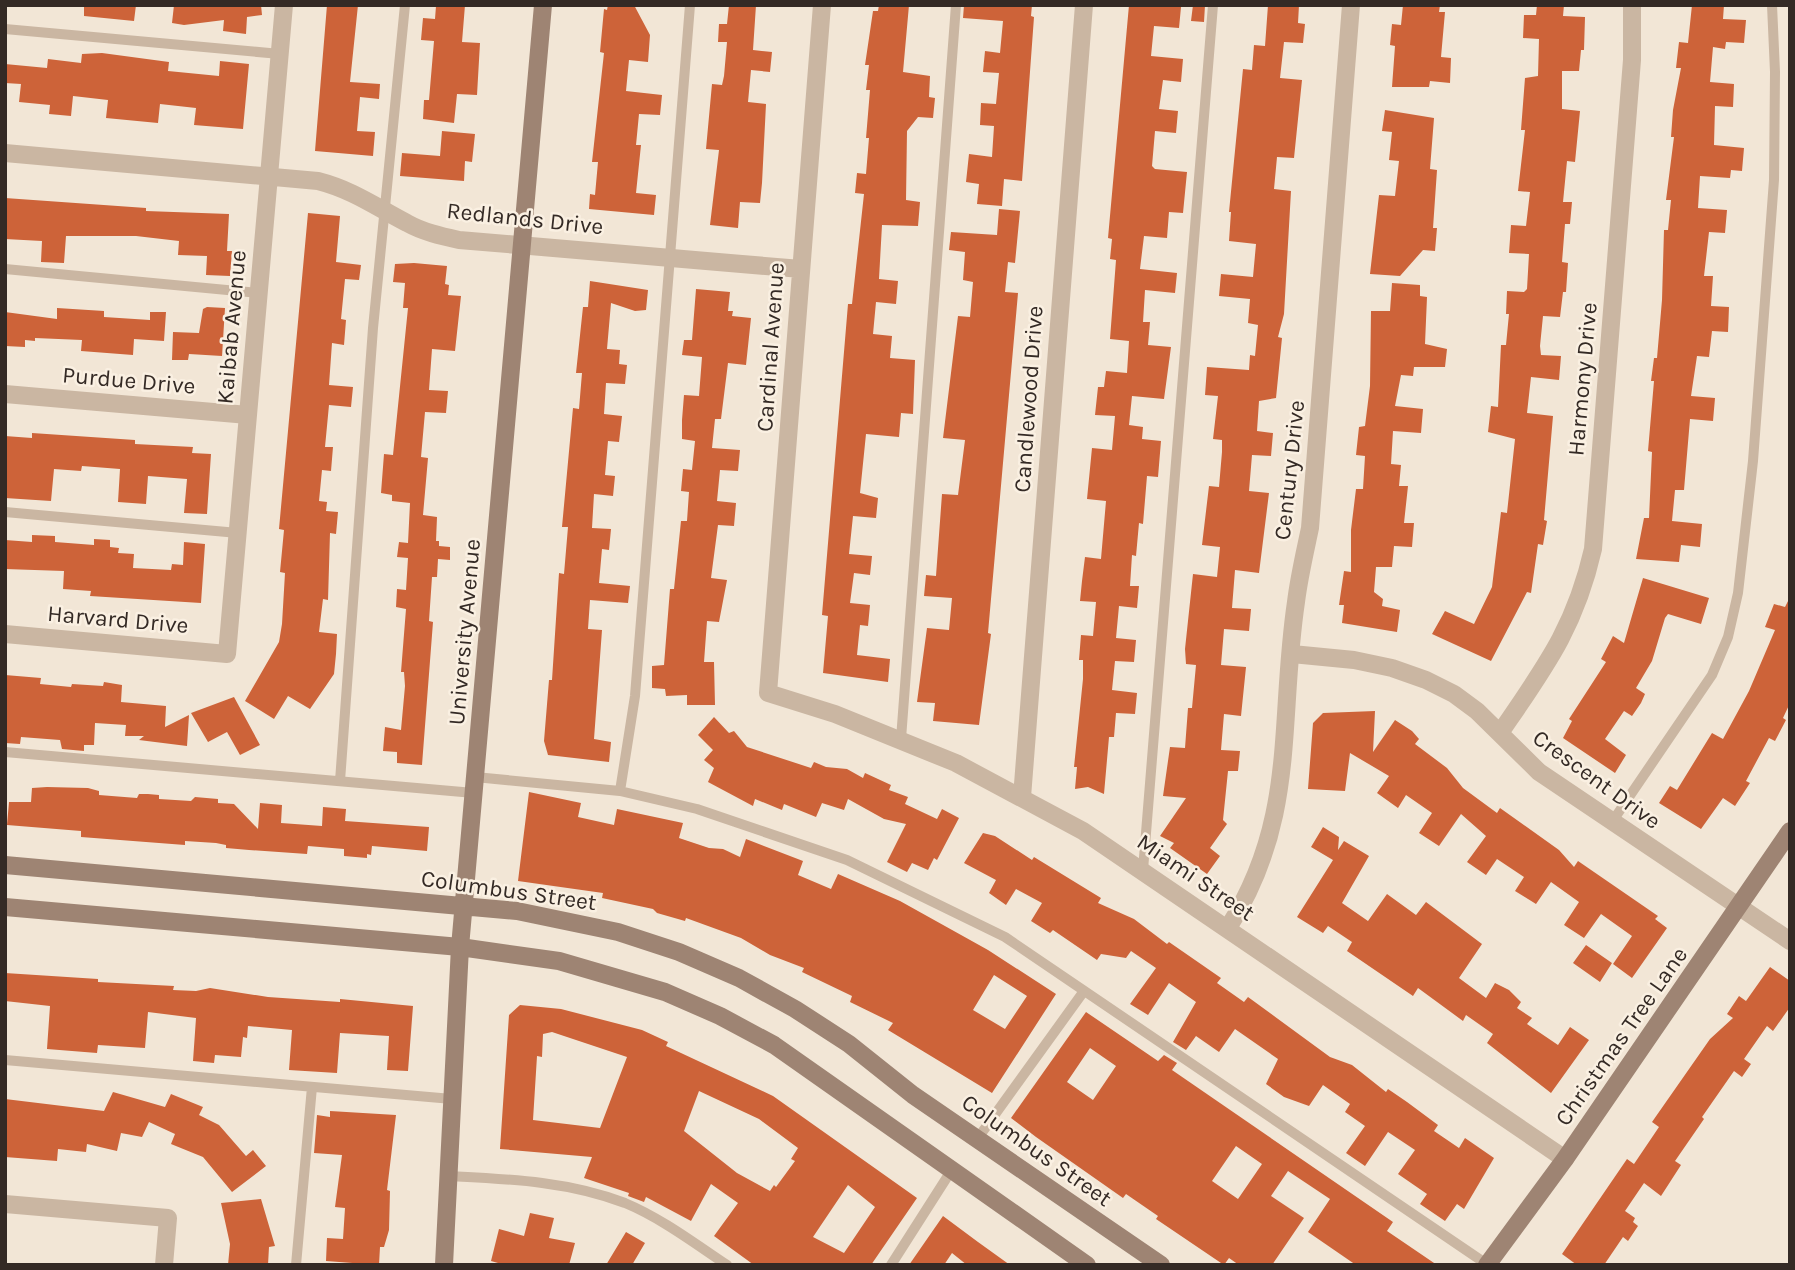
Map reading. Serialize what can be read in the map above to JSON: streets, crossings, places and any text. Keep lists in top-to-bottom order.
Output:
{
  "streets": {
    "main road": ["University Avenue", "Columbus Street", "Christmas Tree Lane"],
    "street": [
      "Redlands Drive",
      "Kaibab Avenue",
      "Cardinal Avenue",
      "Harmony Drive",
      "Purdue Drive",
      "Candlewood Drive",
      "Century Drive",
      "Harvard Drive",
      "Crescent Drive",
      "Miami Street"
    ]
  },
  "crossings": [
    ["Redlands Drive", "Kaibab Avenue"],
    ["Redlands Drive", "Cardinal Avenue"],
    ["Redlands Drive", "University Avenue"],
    ["Kaibab Avenue", "Purdue Drive"],
    ["Kaibab Avenue", "Harvard Drive"],
    ["Cardinal Avenue", "Miami Street"],
    ["Harmony Drive", "Crescent Drive"],
    ["Candlewood Drive", "Miami Street"],
    ["Century Drive", "Crescent Drive"],
    ["Century Drive", "Miami Street"],
    ["University Avenue", "Columbus Street"],
    ["Crescent Drive", "Christmas Tree Lane"],
    ["Miami Street", "Christmas Tree Lane"]
  ]
}
